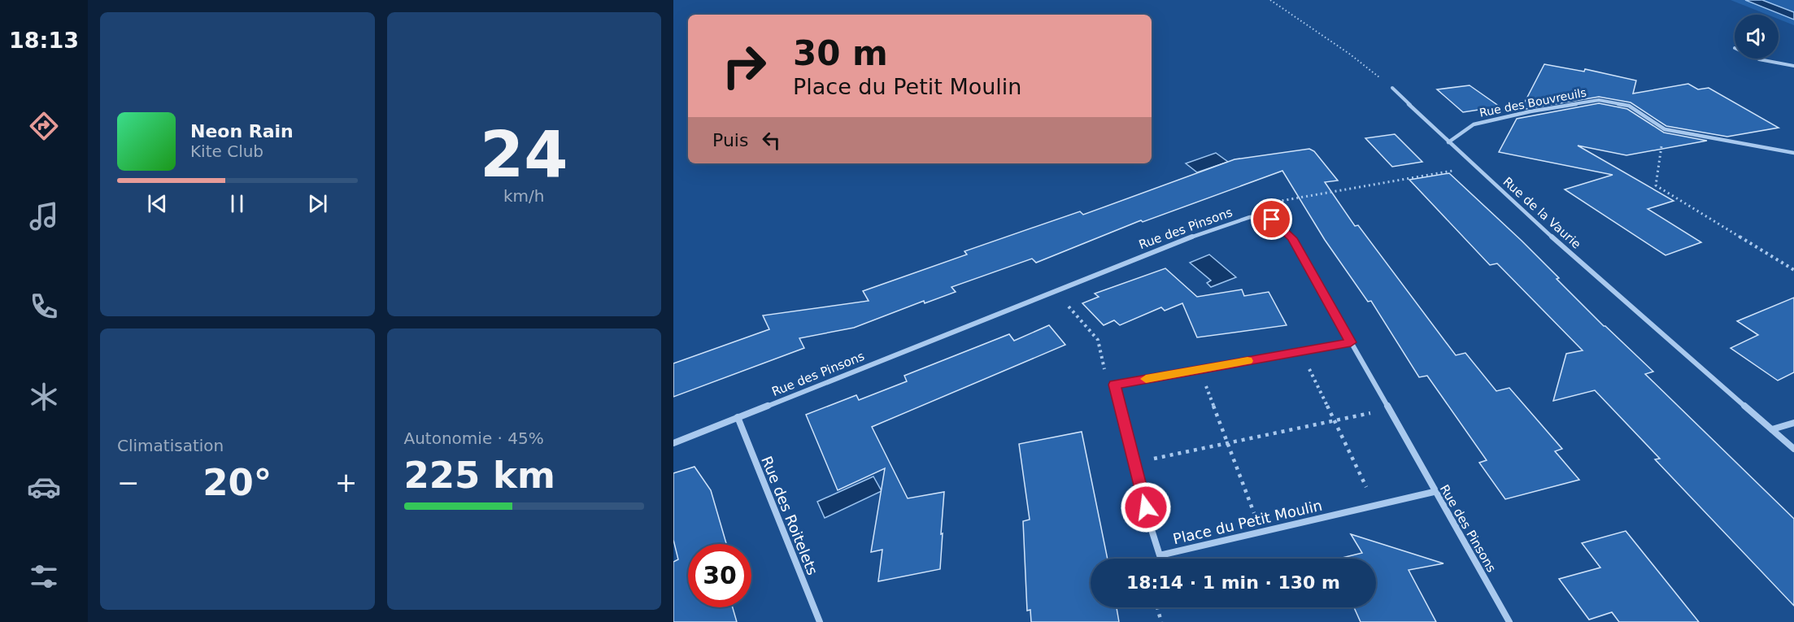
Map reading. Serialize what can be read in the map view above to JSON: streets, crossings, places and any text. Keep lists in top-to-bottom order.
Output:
{
  "streets": {
    "street": [
      "Rue des Bouvreuils",
      "Rue de la Vaurie",
      "Rue des Pinsons",
      "Rue des Roitelets",
      "Place du Petit Moulin"
    ]
  },
  "crossings": [
    ["Rue des Bouvreuils", "Rue de la Vaurie"],
    ["Rue des Pinsons", "Rue des Roitelets"],
    ["Rue des Pinsons", "Place du Petit Moulin"]
  ],
  "page": {
    "tabs": "18:13",
    "tile": [
      ["24", "km/h"],
      "Climatisation",
      ["Autonomie · 45%", "225 km"]
    ],
    "turn": ["30 m", "Place du Petit Moulin"],
    "song": ["Neon Rain", "Kite Club"],
    "then": "Puis",
    "heat": ["−", "20°", "+"],
    "limit": "30",
    "trip": "18:14 · 1 min · 130 m"
  }
}
